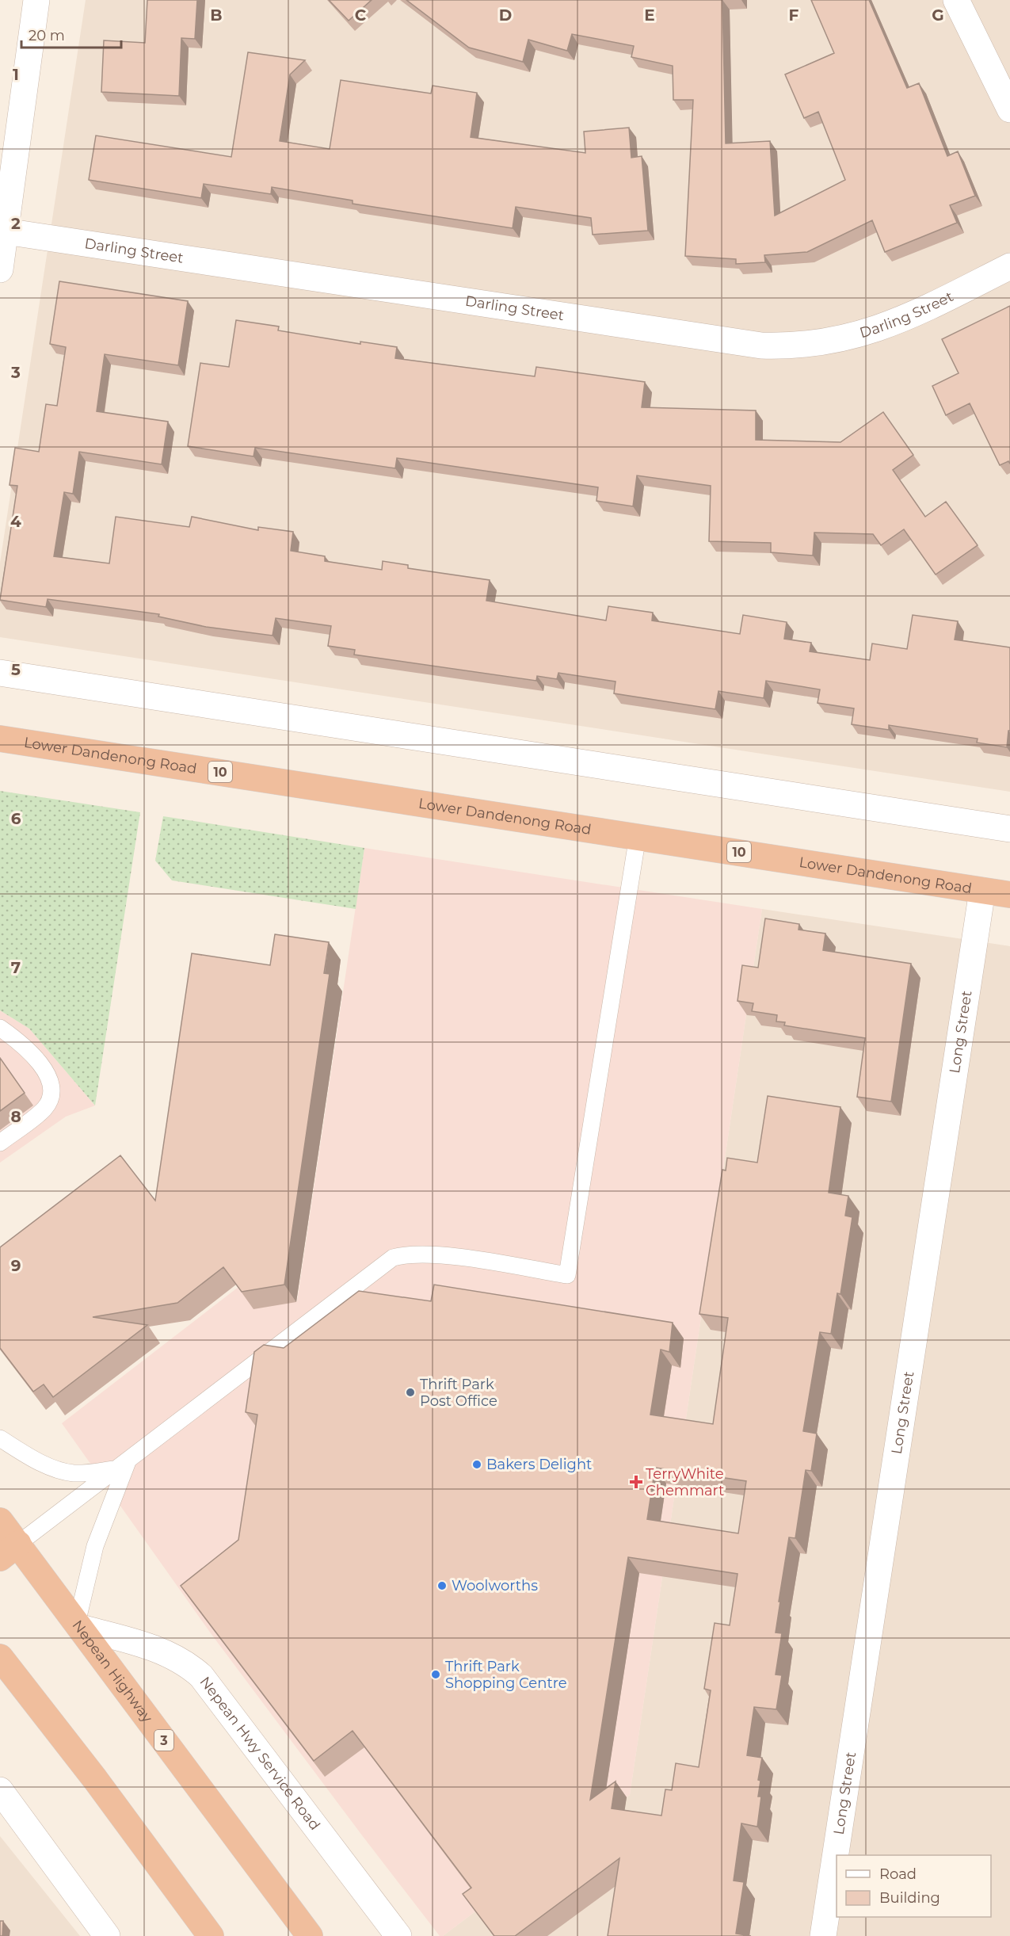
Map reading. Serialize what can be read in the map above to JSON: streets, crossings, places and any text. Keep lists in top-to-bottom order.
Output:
{
  "streets": {
    "highway": [
      "Lower Dandenong Road",
      "10",
      "Nepean Highway",
      "3"
    ],
    "street": ["Darling Street", "Long Street", "Nepean Hwy Service Road"]
  },
  "crossings": [
    ["Lower Dandenong Road", "Long Street"],
    ["Nepean Highway", "Nepean Hwy Service Road"]
  ],
  "places": {
    "other": [
      "Thrift Park Post Office",
      "Bakers Delight",
      "Woolworths",
      "Thrift Park Shopping Centre"
    ],
    "health": ["TerryWhite Chemmart"]
  },
  "legend": ["Road", "Building"],
  "scale_bar": "20 m",
  "grid": {
    "columns": [
      "B",
      "C",
      "D",
      "E",
      "F",
      "G"
    ],
    "rows": [
      "1",
      "2",
      "3",
      "4",
      "5",
      "6",
      "7",
      "8",
      "9"
    ]
  }
}
